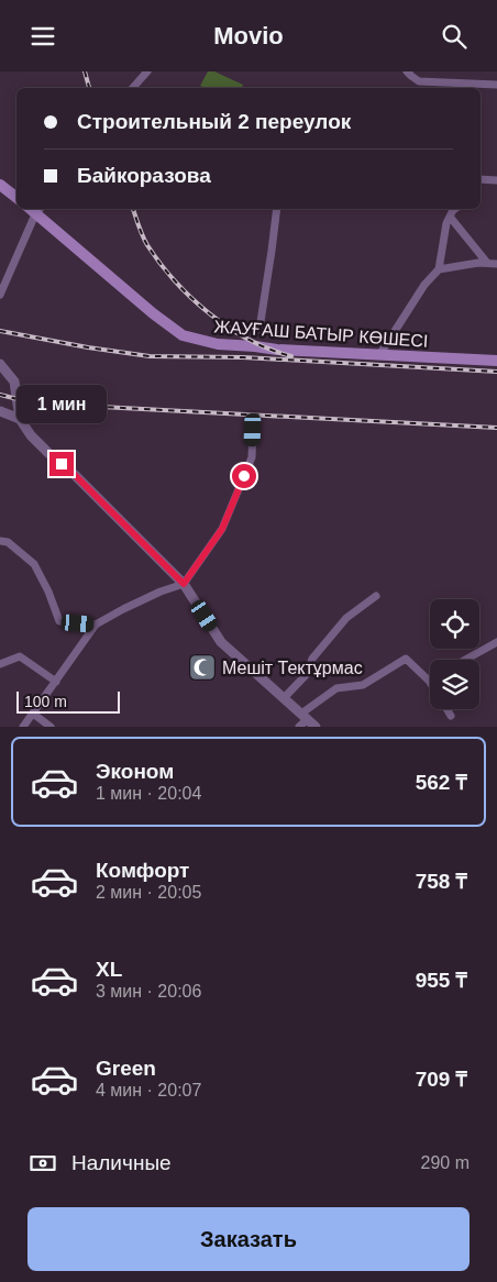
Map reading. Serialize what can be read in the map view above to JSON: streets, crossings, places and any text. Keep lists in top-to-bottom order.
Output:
{
  "streets": {
    "main road": ["ЖАУҒАШ БАТЫР КӨШЕСІ"]
  },
  "places": {
    "mosque": ["Мешіт Тектұрмас"]
  },
  "scale_bar": "100 m",
  "page": {
    "header": "Movio",
    "banner": ["Строительный 2 переулок", "Байкоразова"],
    "bubble": "1 мин",
    "scale": "100 m",
    "list": [
      {
        "name": "Эконом",
        "note": "1 мин · 20:04",
        "value": "562 ₸"
      },
      {
        "name": "Комфорт",
        "note": "2 мин · 20:05",
        "value": "758 ₸"
      },
      {
        "name": "XL",
        "note": "3 мин · 20:06",
        "value": "955 ₸"
      },
      {
        "name": "Green",
        "note": "4 мин · 20:07",
        "value": "709 ₸"
      }
    ],
    "pay": ["Наличные", "290 m"],
    "buttons": "Заказать"
  }
}
